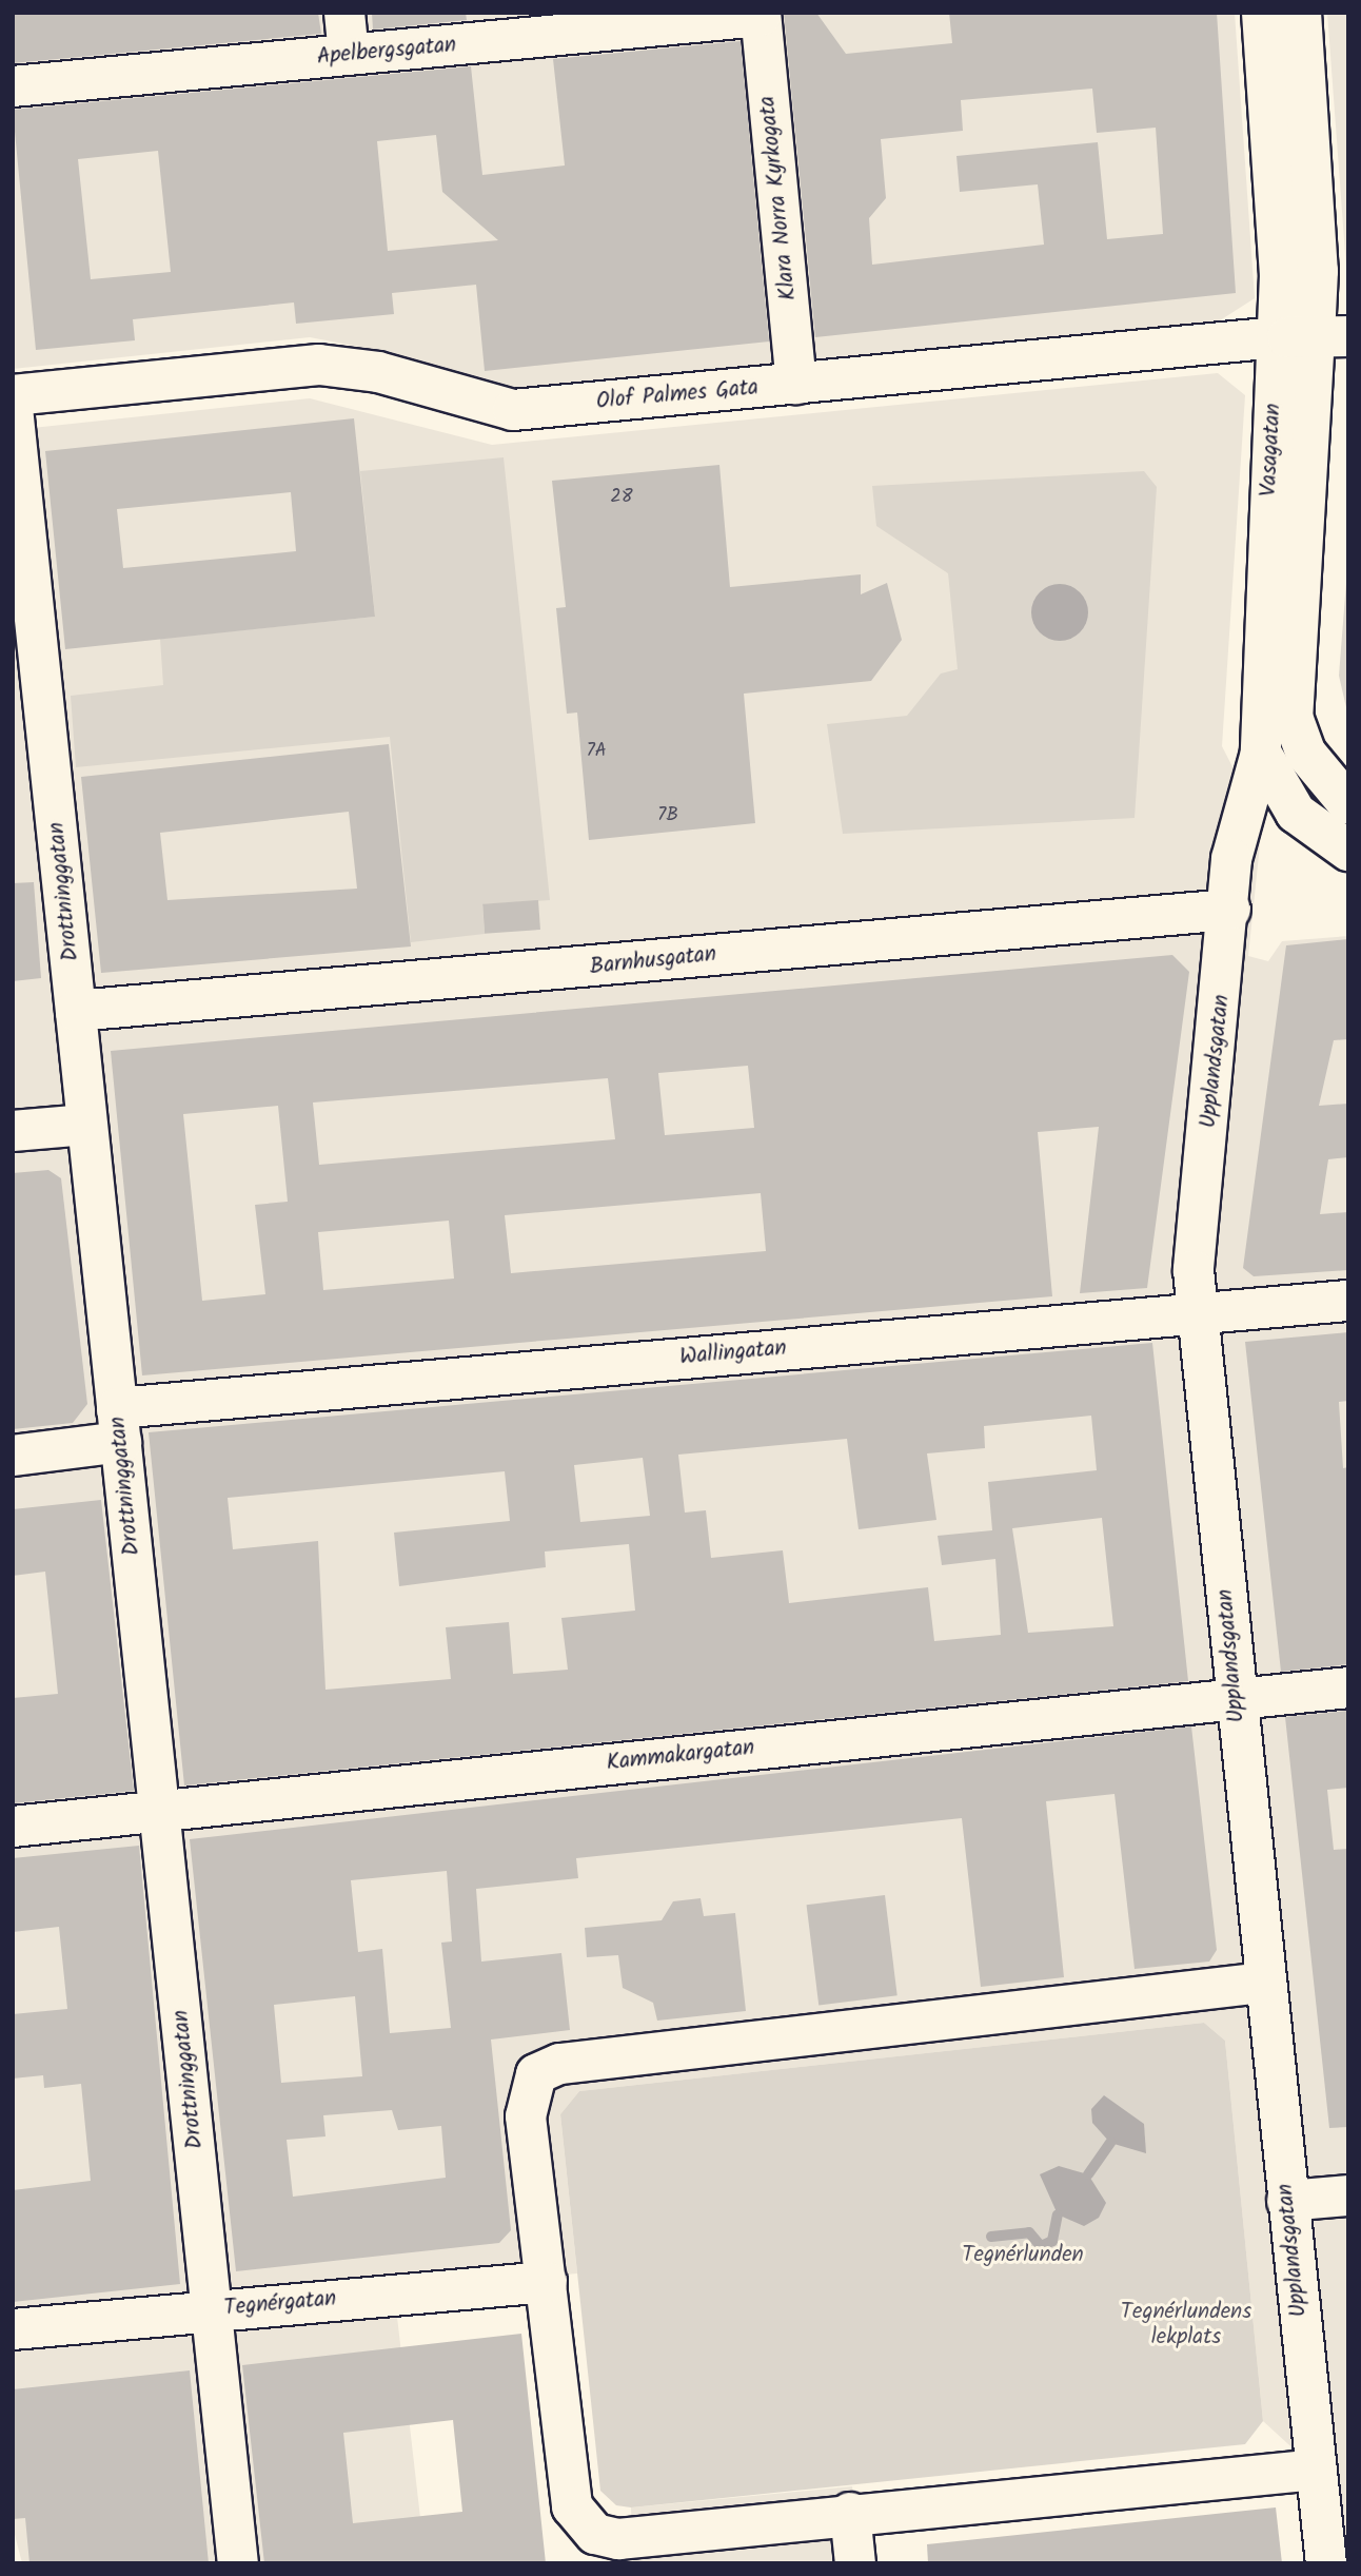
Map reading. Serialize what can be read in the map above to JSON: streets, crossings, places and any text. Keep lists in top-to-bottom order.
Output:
{
  "streets": {
    "street": [
      "Apelbergsgatan",
      "Klara Norra Kyrkogata",
      "Olof Palmes Gata",
      "Vasagatan",
      "Drottninggatan",
      "Barnhusgatan",
      "Upplandsgatan",
      "Wallingatan",
      "Kammakargatan",
      "Tegnérgatan"
    ]
  },
  "crossings": [
    ["Apelbergsgatan", "Klara Norra Kyrkogata"],
    ["Klara Norra Kyrkogata", "Olof Palmes Gata"],
    ["Olof Palmes Gata", "Vasagatan"],
    ["Vasagatan", "Upplandsgatan"],
    ["Drottninggatan", "Barnhusgatan"],
    ["Drottninggatan", "Wallingatan"],
    ["Drottninggatan", "Kammakargatan"],
    ["Drottninggatan", "Tegnérgatan"],
    ["Barnhusgatan", "Upplandsgatan"],
    ["Upplandsgatan", "Wallingatan"],
    ["Upplandsgatan", "Kammakargatan"]
  ],
  "parks": ["Tegnérlunden", "Tegnérlundens lekplats"],
  "house_numbers": ["28", "7A", "7B"]
}
